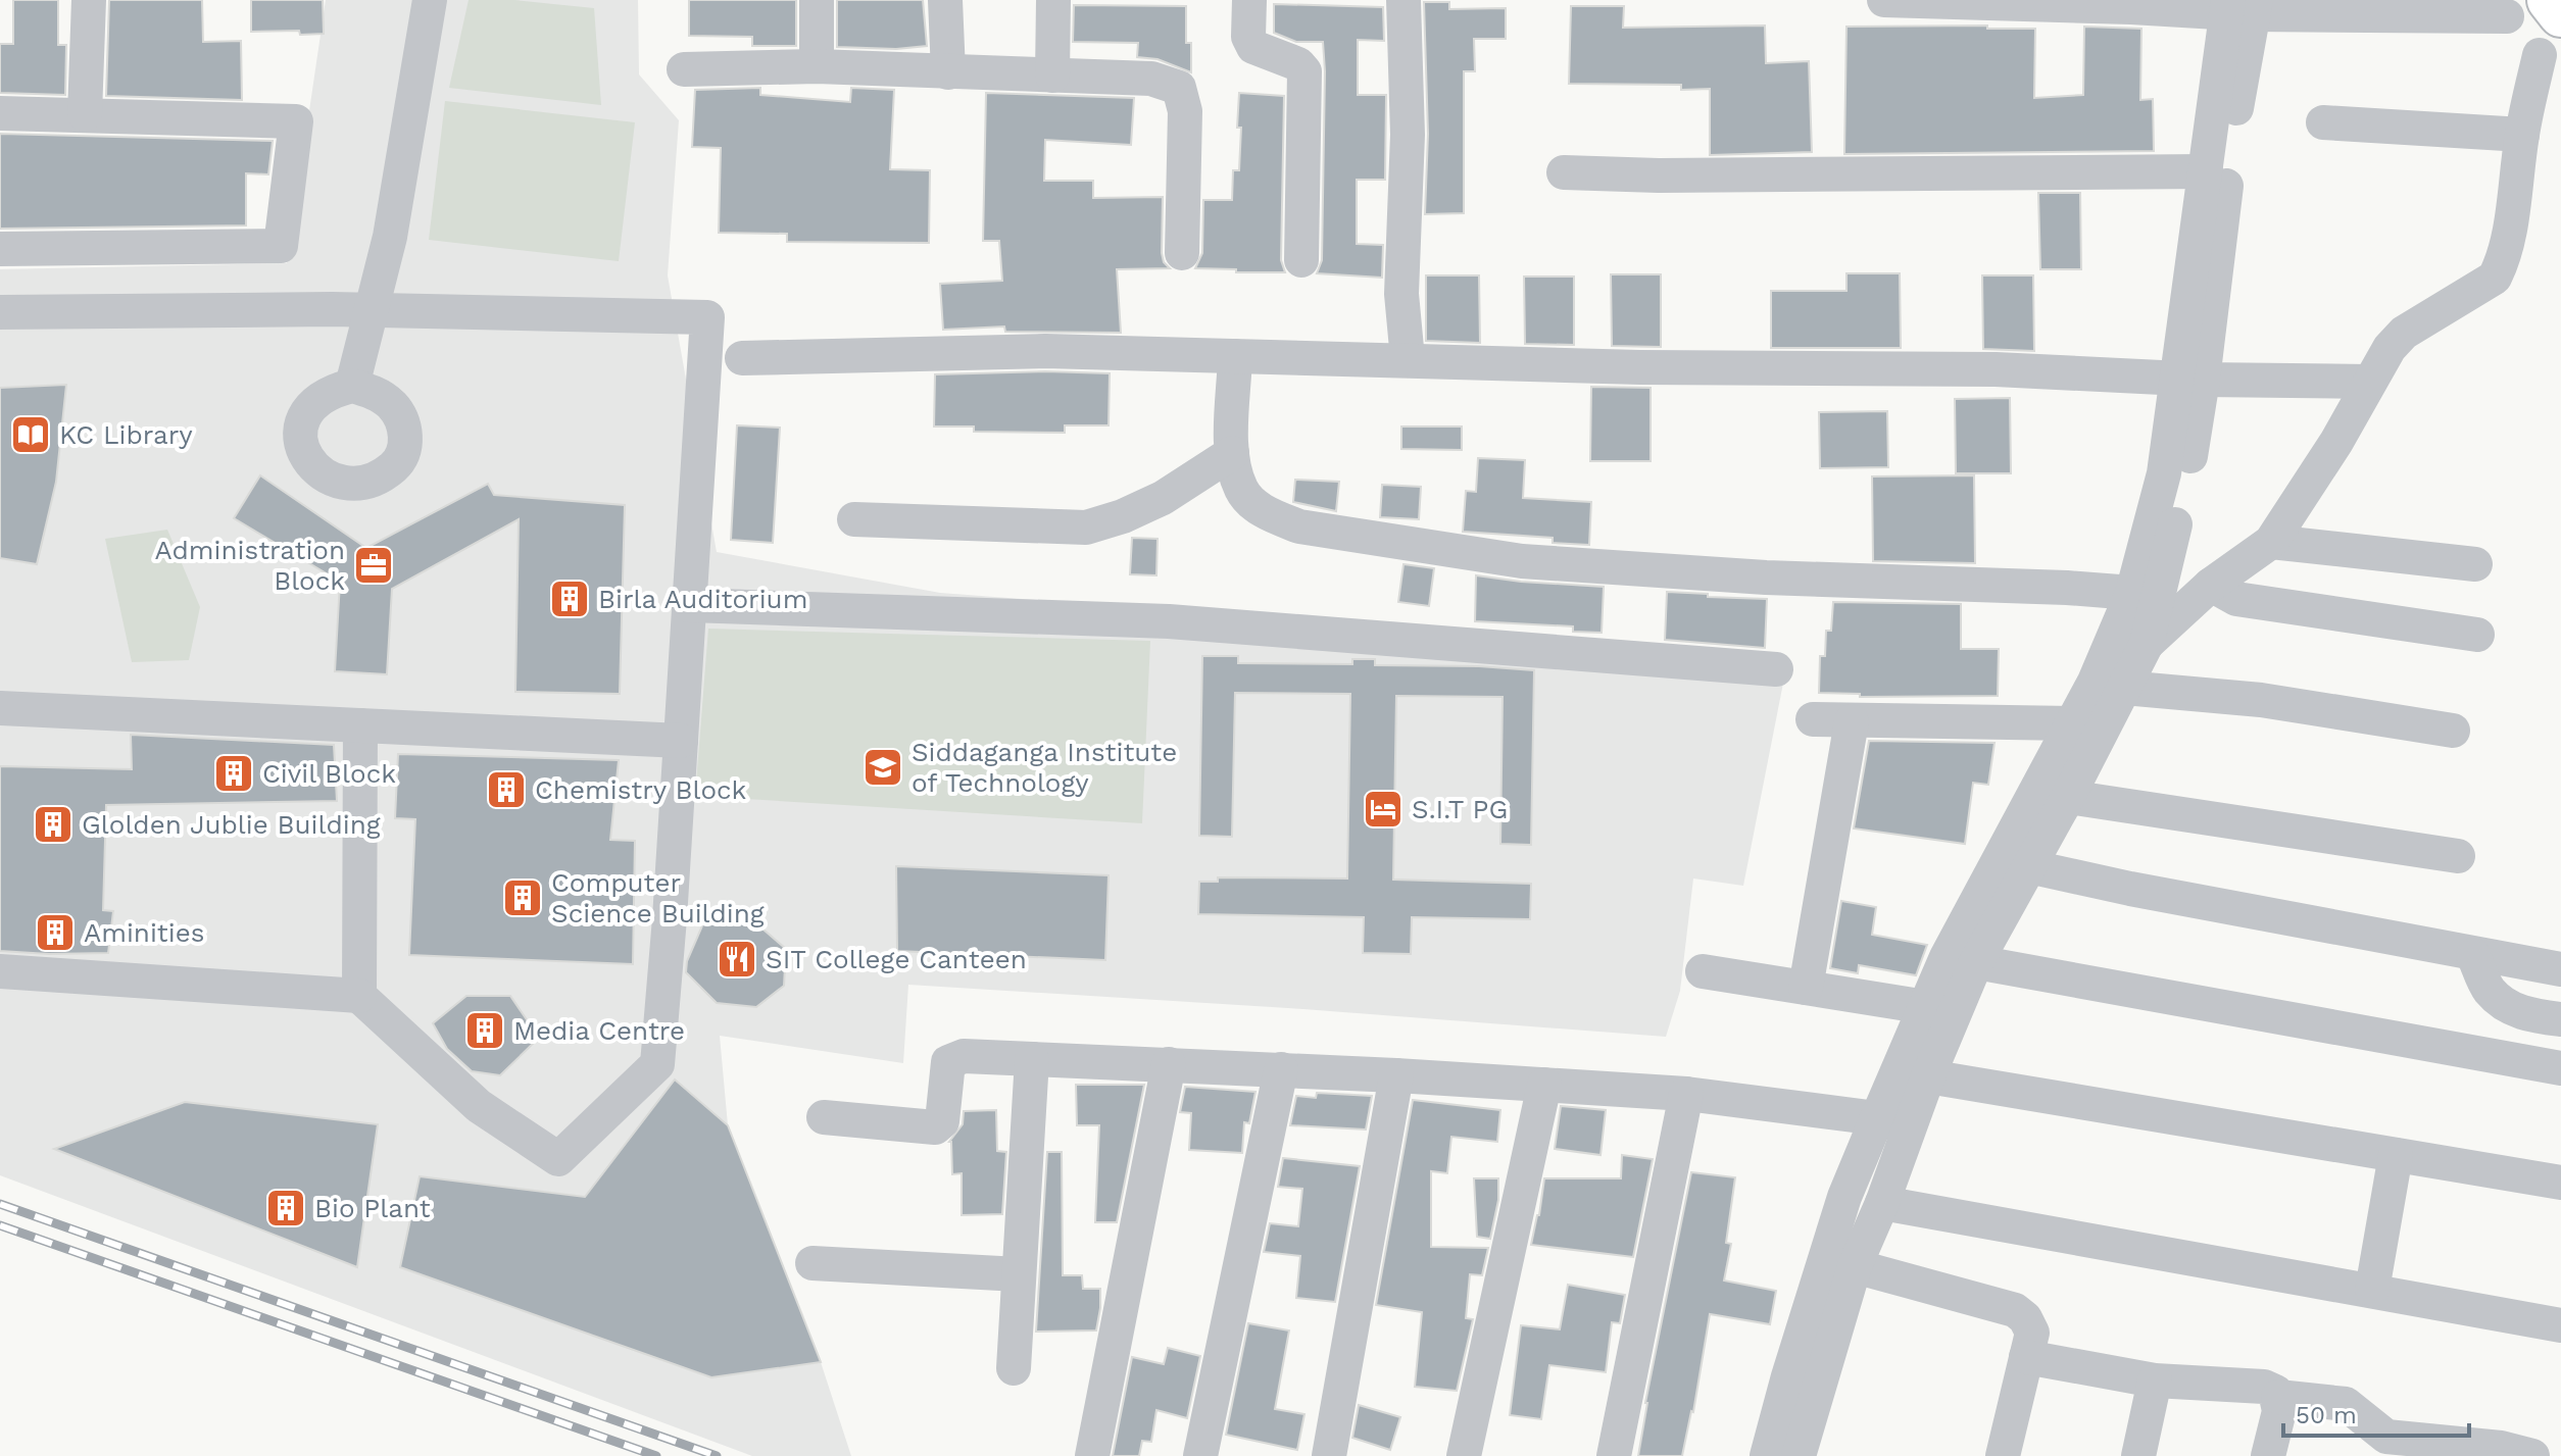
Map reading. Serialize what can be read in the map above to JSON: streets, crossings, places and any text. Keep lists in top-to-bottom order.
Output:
{
  "places": {
    "library": ["KC Library"],
    "office": ["Administration Block"],
    "building": [
      "Birla Auditorium",
      "Civil Block",
      "Chemistry Block",
      "Glolden Jublie Building",
      "Computer Science Building",
      "Aminities",
      "Media Centre",
      "Bio Plant"
    ],
    "school or university": ["Siddaganga Institute of Technology"],
    "hotel": ["S.I.T PG"],
    "restaurant": ["SIT College Canteen"]
  },
  "scale_bar": "50 m"
}
